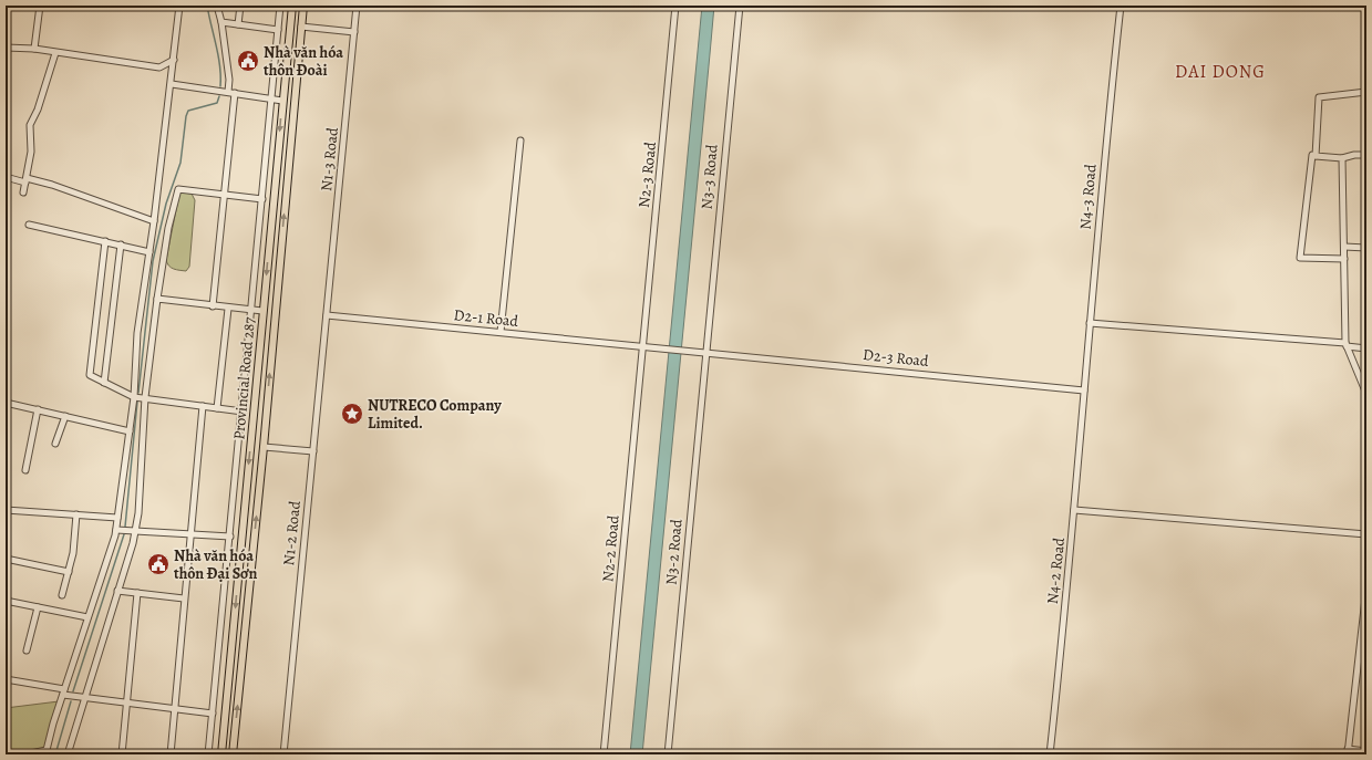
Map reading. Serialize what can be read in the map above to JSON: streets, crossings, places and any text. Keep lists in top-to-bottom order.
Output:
{
  "streets": {
    "main road": ["Provincial Road 287"],
    "street": [
      "N1-3 Road",
      "N2-3 Road",
      "N3-3 Road",
      "N4-3 Road",
      "D2-1 Road",
      "D2-3 Road",
      "N1-2 Road",
      "N2-2 Road",
      "N3-2 Road",
      "N4-2 Road"
    ]
  },
  "crossings": [
    ["N1-3 Road", "D2-1 Road"],
    ["N1-3 Road", "N1-2 Road"],
    ["N2-3 Road", "D2-1 Road"],
    ["N2-3 Road", "N2-2 Road"],
    ["N3-3 Road", "D2-1 Road"],
    ["N3-3 Road", "D2-3 Road"],
    ["N3-3 Road", "N3-2 Road"],
    ["N4-3 Road", "D2-3 Road"],
    ["N4-3 Road", "N4-2 Road"],
    ["D2-1 Road", "D2-3 Road"],
    ["D2-1 Road", "N1-2 Road"],
    ["D2-1 Road", "N2-2 Road"],
    ["D2-1 Road", "N3-2 Road"],
    ["D2-3 Road", "N3-2 Road"],
    ["D2-3 Road", "N4-2 Road"]
  ],
  "districts": ["DAI DONG"],
  "places": {
    "public building": ["Nhà văn hóa thôn Đoài", "Nhà văn hóa thôn Đại Sơn"],
    "place": ["NUTRECO Company Limited."]
  }
}
